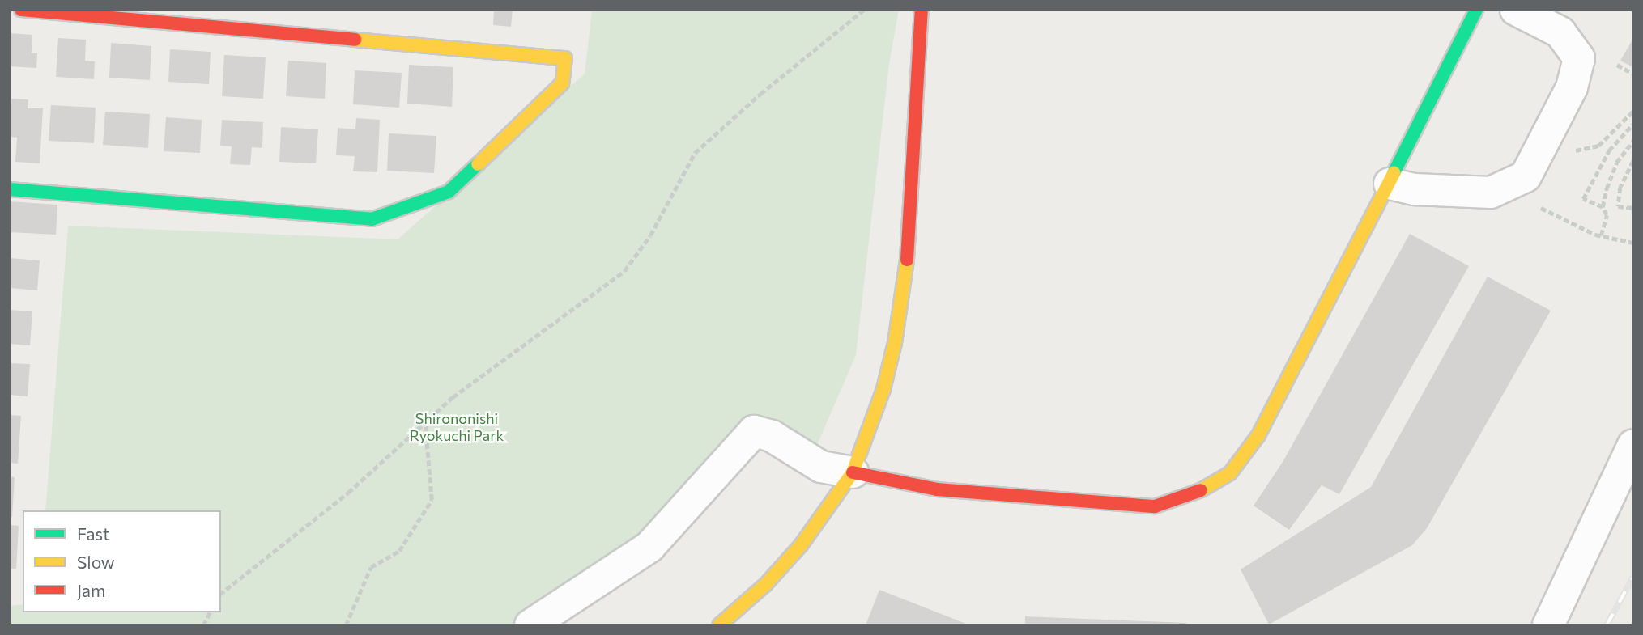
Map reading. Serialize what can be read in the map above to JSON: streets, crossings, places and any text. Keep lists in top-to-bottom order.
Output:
{
  "parks": ["Shirononishi Ryokuchi Park"],
  "legend": ["Fast", "Slow", "Jam"]
}
